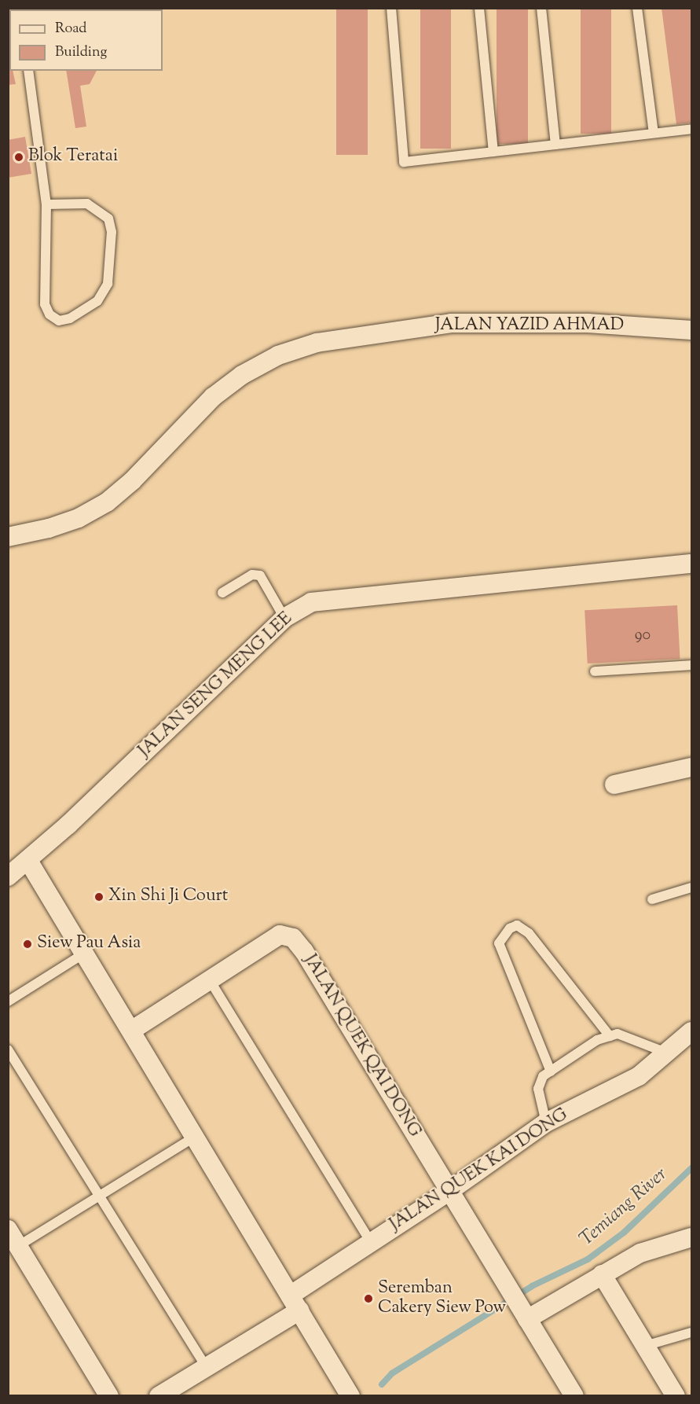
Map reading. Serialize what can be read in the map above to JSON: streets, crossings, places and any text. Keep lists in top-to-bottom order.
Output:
{
  "streets": {
    "street": [
      "JALAN YAZID AHMAD",
      "JALAN SENG MENG LEE",
      "JALAN QUEK QAI DONG",
      "JALAN QUEK KAI DONG"
    ]
  },
  "crossings": [
    ["JALAN QUEK QAI DONG", "JALAN QUEK KAI DONG"]
  ],
  "water": ["Temiang River"],
  "places": [
    "Blok Teratai",
    "Xin Shi Ji Court",
    "Siew Pau Asia",
    "Seremban Cakery Siew Pow"
  ],
  "house_numbers": ["90"],
  "legend": ["Road", "Building"]
}
